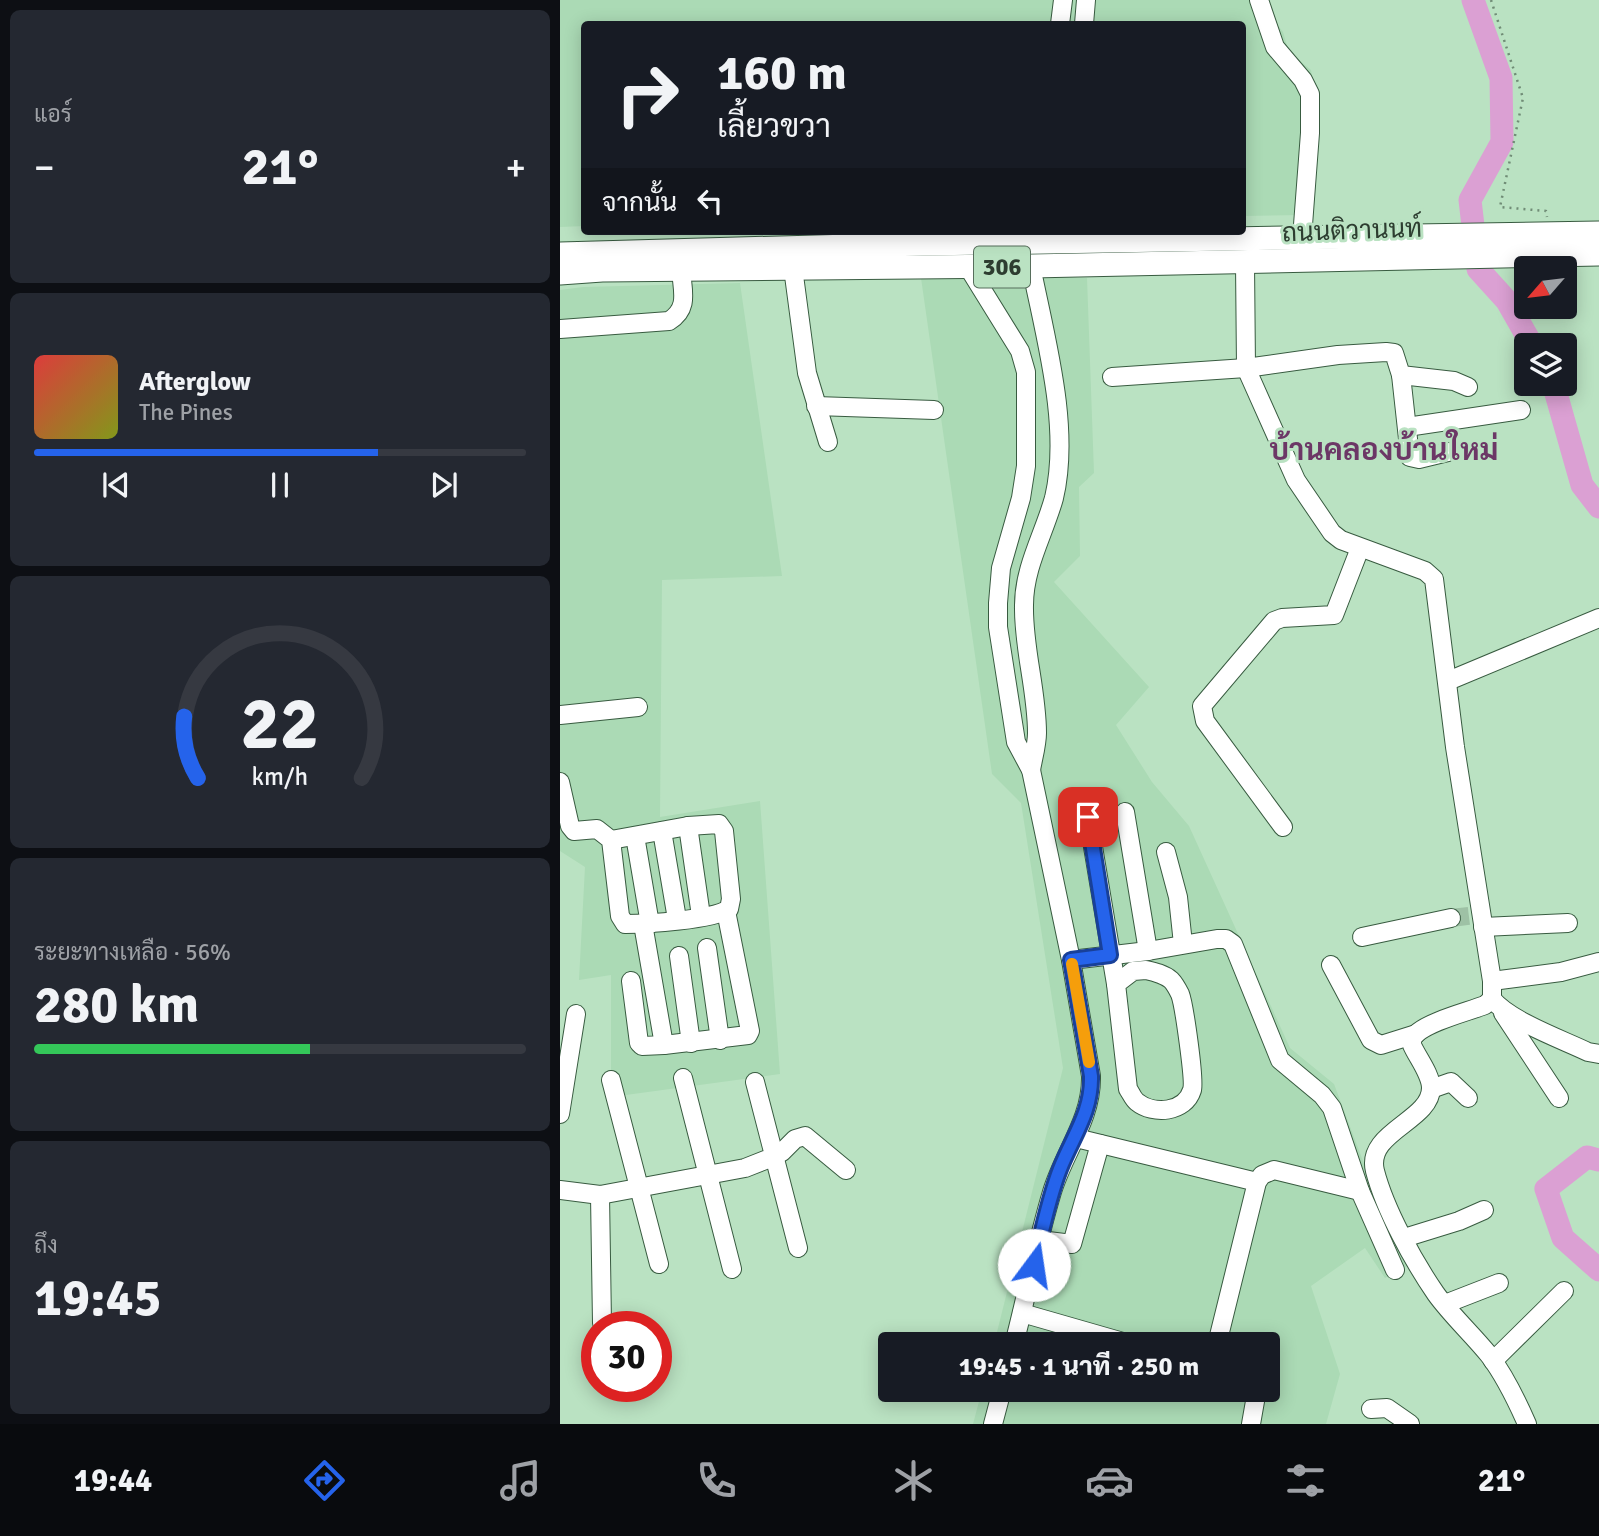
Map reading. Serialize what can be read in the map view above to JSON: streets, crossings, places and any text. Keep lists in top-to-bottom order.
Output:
{
  "streets": {
    "main road": ["ถนนติวานนท์", "306"]
  },
  "districts": ["บ้านคลองบ้านใหม่"],
  "north": "bottom left",
  "page": {
    "tile": [
      "แอร์",
      ["ระยะทางเหลือ · 56%", "280 km"],
      ["ถึง", "19:45"]
    ],
    "turn": ["160 m", "เลี้ยวขวา"],
    "heat": ["−", "21°", "+"],
    "then": "จากนั้น",
    "song": ["Afterglow", "The Pines"],
    "limit": "30",
    "trip": "19:45 · 1 นาที · 250 m",
    "tabs": ["19:44", "21°"],
    "gauge": ["22", "km/h"]
  }
}
